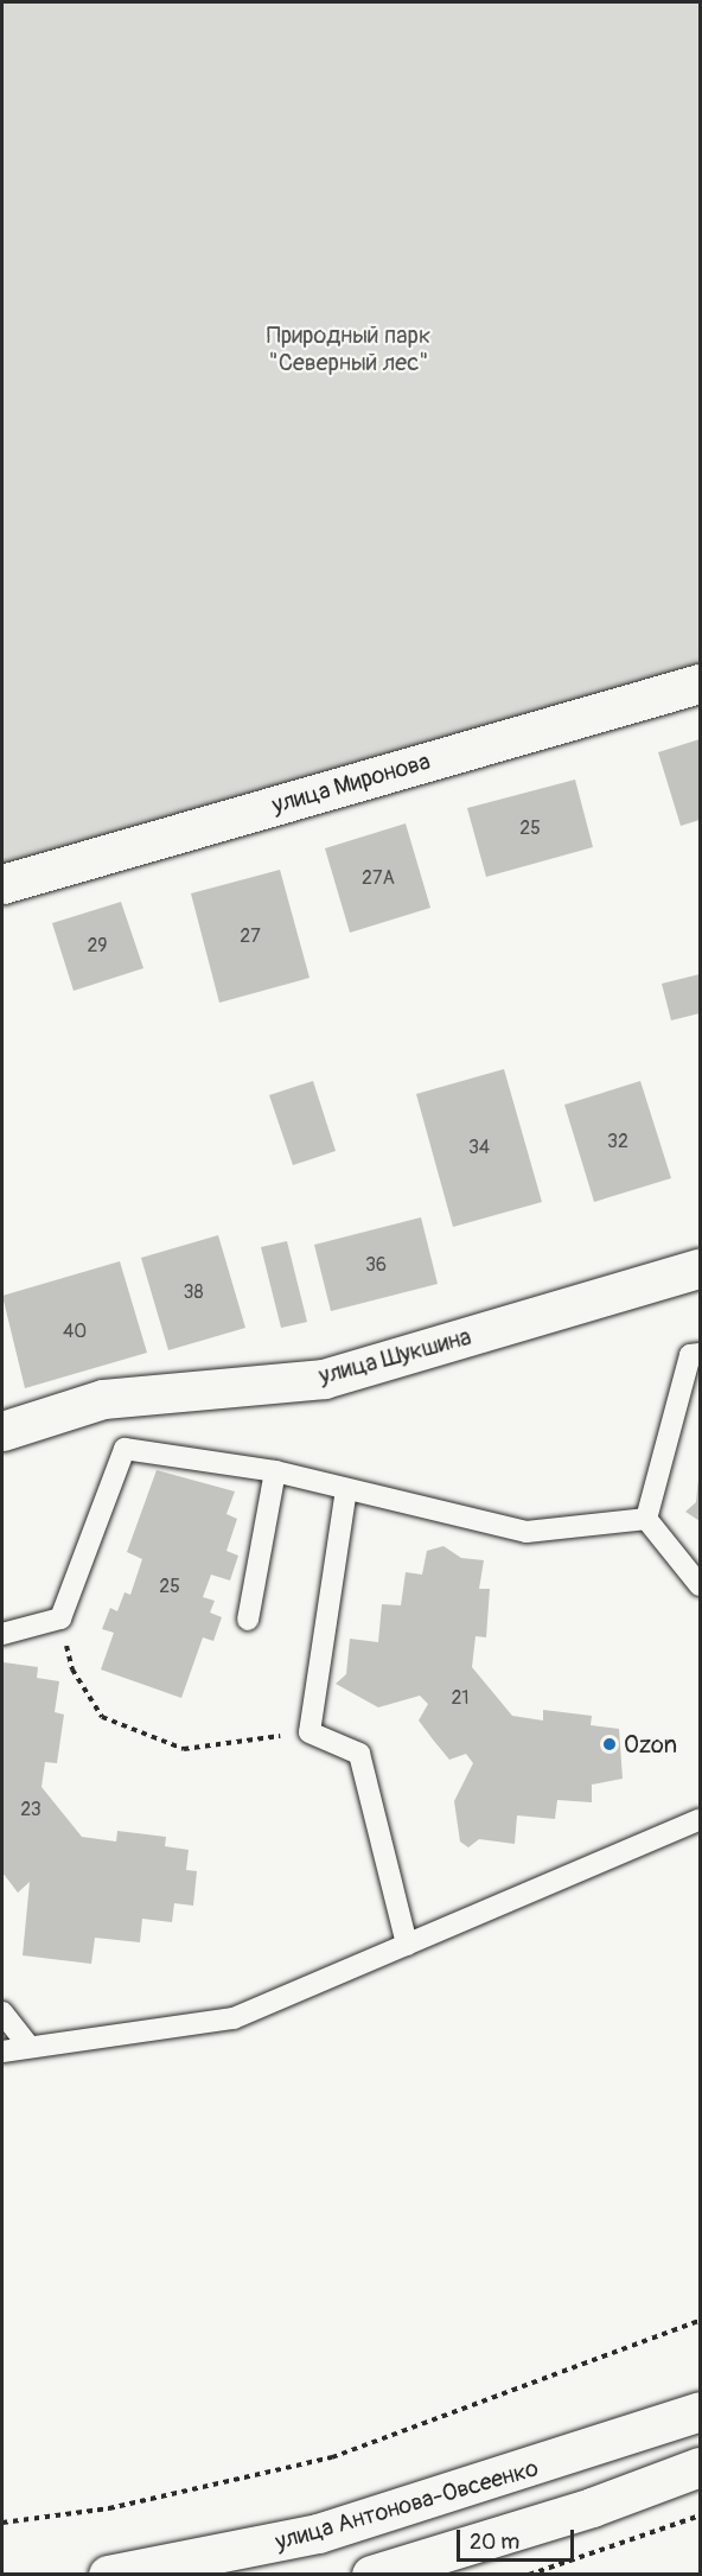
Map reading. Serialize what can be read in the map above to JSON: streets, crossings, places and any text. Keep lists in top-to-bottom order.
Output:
{
  "streets": {
    "main road": ["улица Миронова", "улица Шукшина", "улица Антонова-Овсеенко"]
  },
  "parks": ["Природный парк \"Северный лес\""],
  "places": ["Ozon"],
  "house_numbers": [
    "25",
    "27А",
    "27",
    "29",
    "32",
    "34",
    "36",
    "38",
    "40",
    "25",
    "21",
    "23"
  ],
  "scale_bar": "20 m"
}
